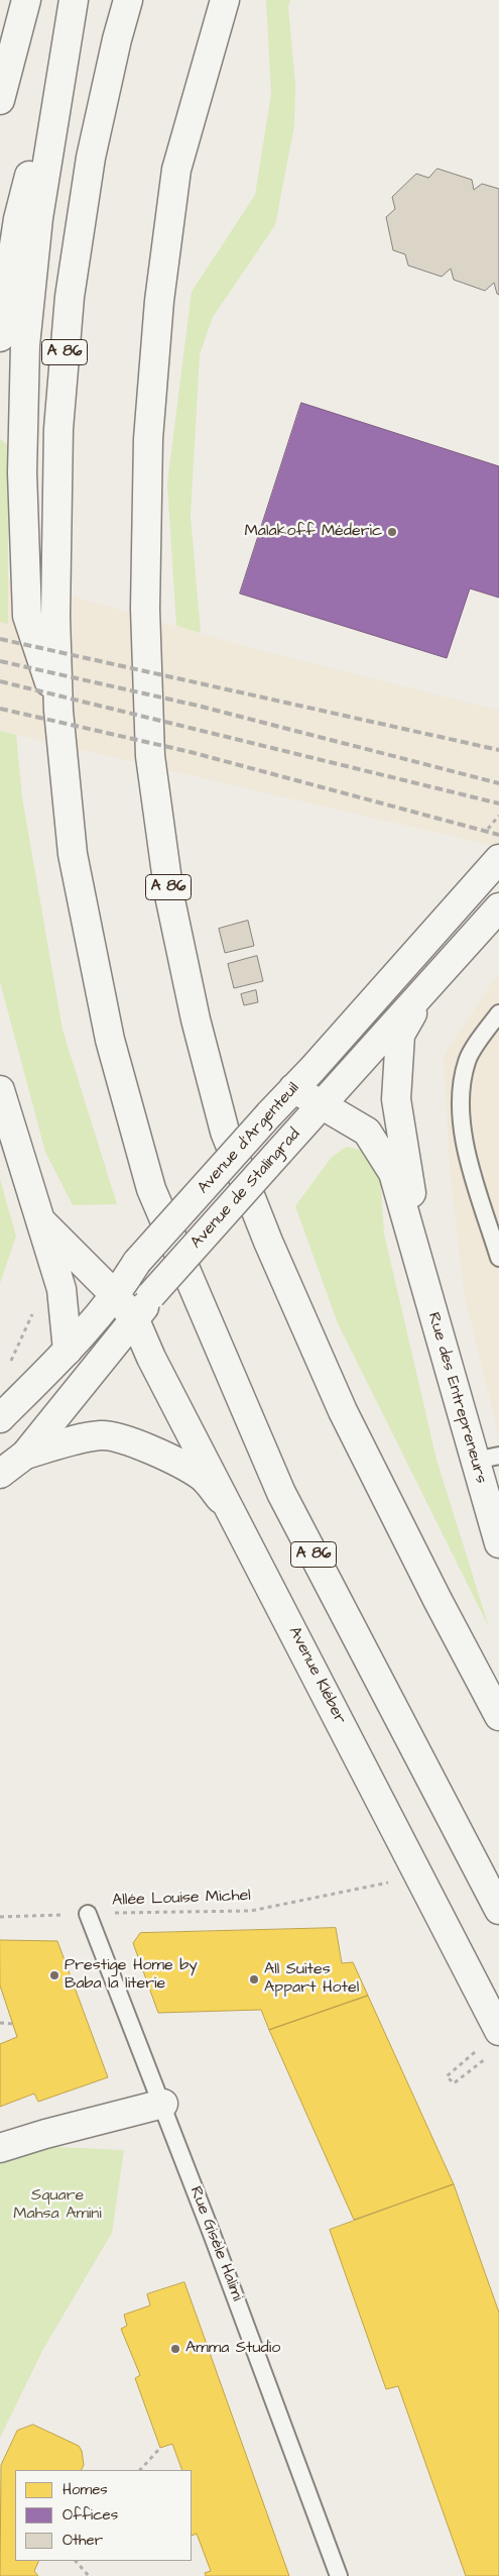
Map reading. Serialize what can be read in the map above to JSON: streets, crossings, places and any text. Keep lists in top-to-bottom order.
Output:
{
  "streets": {
    "main road": [
      "A 86",
      "Avenue d'Argenteuil",
      "Avenue de Stalingrad",
      "Rue des Entrepreneurs",
      "Avenue Kléber"
    ],
    "lane": ["Rue Gisèle Halimi"],
    "path": ["Allée Louise Michel"]
  },
  "crossings": [
    ["Avenue d'Argenteuil", "Rue des Entrepreneurs"],
    ["Avenue d'Argenteuil", "Avenue Kléber"],
    ["Avenue de Stalingrad", "Rue des Entrepreneurs"],
    ["Avenue de Stalingrad", "Avenue Kléber"],
    ["Avenue Kléber", "Allée Louise Michel"],
    ["Allée Louise Michel", "Rue Gisèle Halimi"]
  ],
  "parks": ["Square Mahsa Amini"],
  "places": [
    "Malakoff Méderic",
    "Prestige Home by Baba la literie",
    "All Suites Appart Hotel",
    "Amma Studio"
  ],
  "legend": ["Homes", "Offices", "Other"]
}
